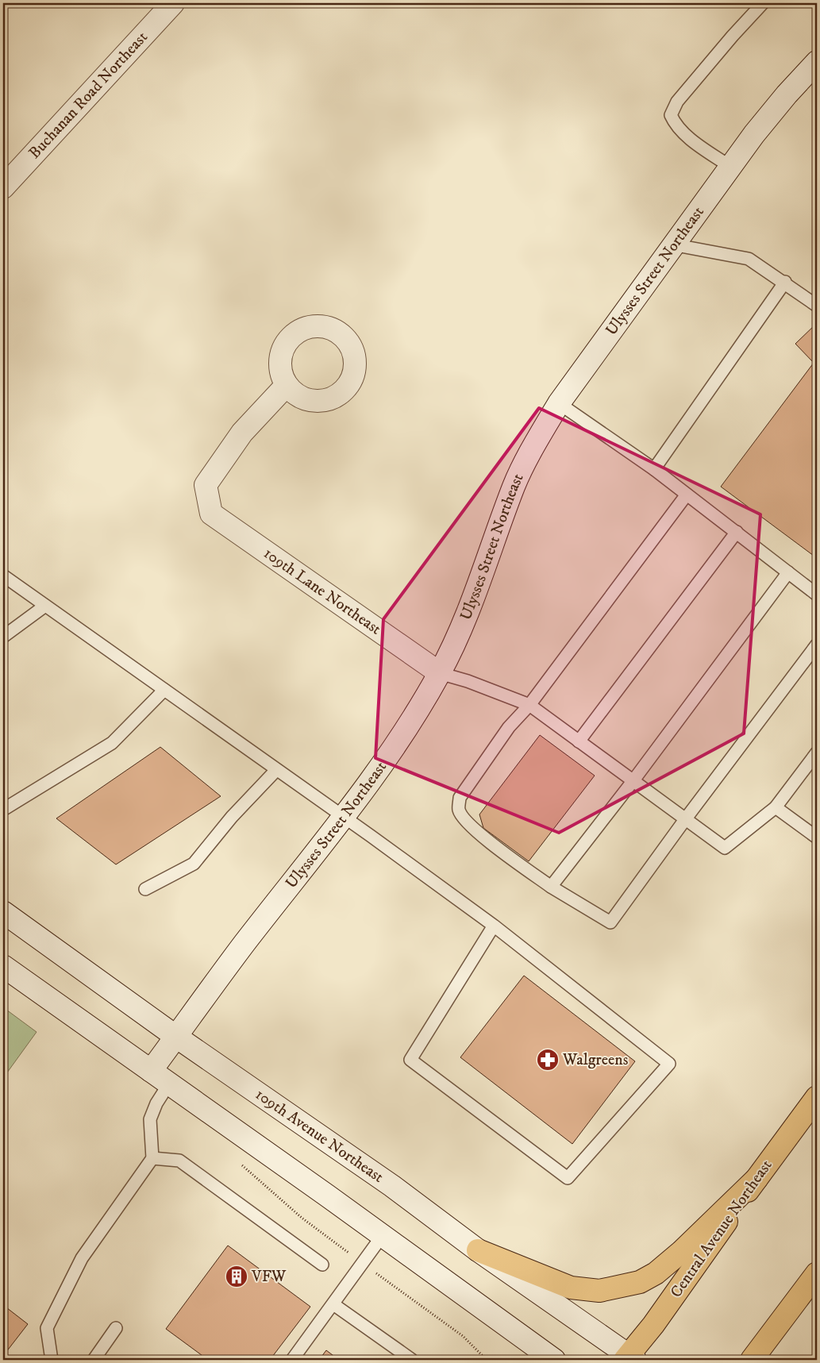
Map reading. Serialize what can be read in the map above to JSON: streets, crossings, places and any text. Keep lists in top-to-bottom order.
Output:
{
  "streets": {
    "highway": ["Central Avenue Northeast"],
    "street": [
      "Buchanan Road Northeast",
      "Ulysses Street Northeast",
      "109th Lane Northeast",
      "109th Avenue Northeast"
    ]
  },
  "crossings": [
    ["Ulysses Street Northeast", "109th Lane Northeast"],
    ["Ulysses Street Northeast", "109th Avenue Northeast"],
    ["109th Avenue Northeast", "Central Avenue Northeast"]
  ],
  "places": {
    "pharmacy": ["Walgreens"],
    "building": ["VFW"]
  }
}
